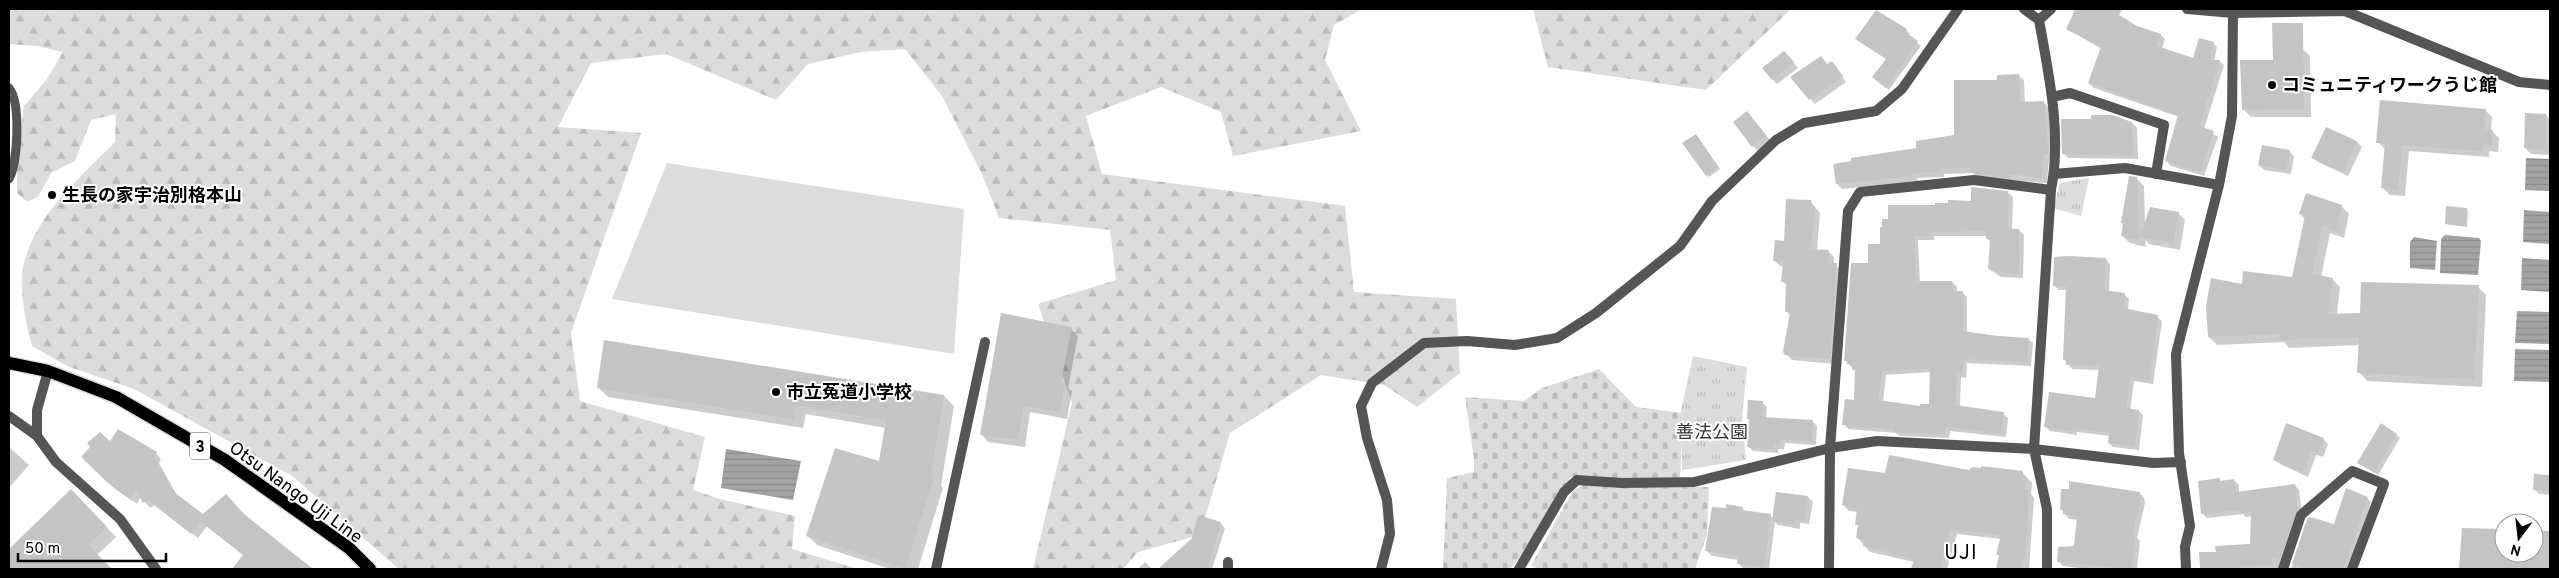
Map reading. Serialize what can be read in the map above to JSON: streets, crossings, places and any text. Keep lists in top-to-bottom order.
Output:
{
  "streets": {
    "main road": ["3", "Otsu Nango Uji Line"]
  },
  "districts": ["UJI"],
  "parks": ["善法公園"],
  "places": ["コミュニティワークうじ館", "生長の家宇治別格本山", "市立菟道小学校"],
  "scale_bar": "50 m",
  "north": "bottom"
}
